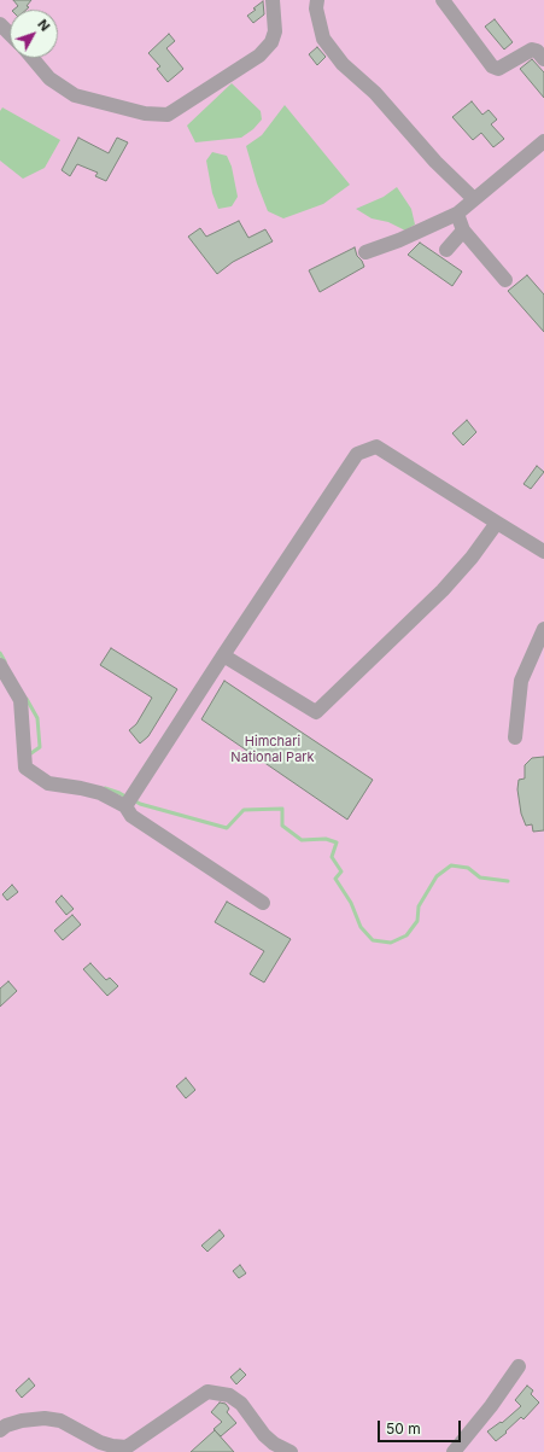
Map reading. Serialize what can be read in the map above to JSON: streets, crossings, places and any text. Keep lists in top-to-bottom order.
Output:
{
  "parks": ["Himchari National Park"],
  "scale_bar": "50 m",
  "north": "top right"
}
